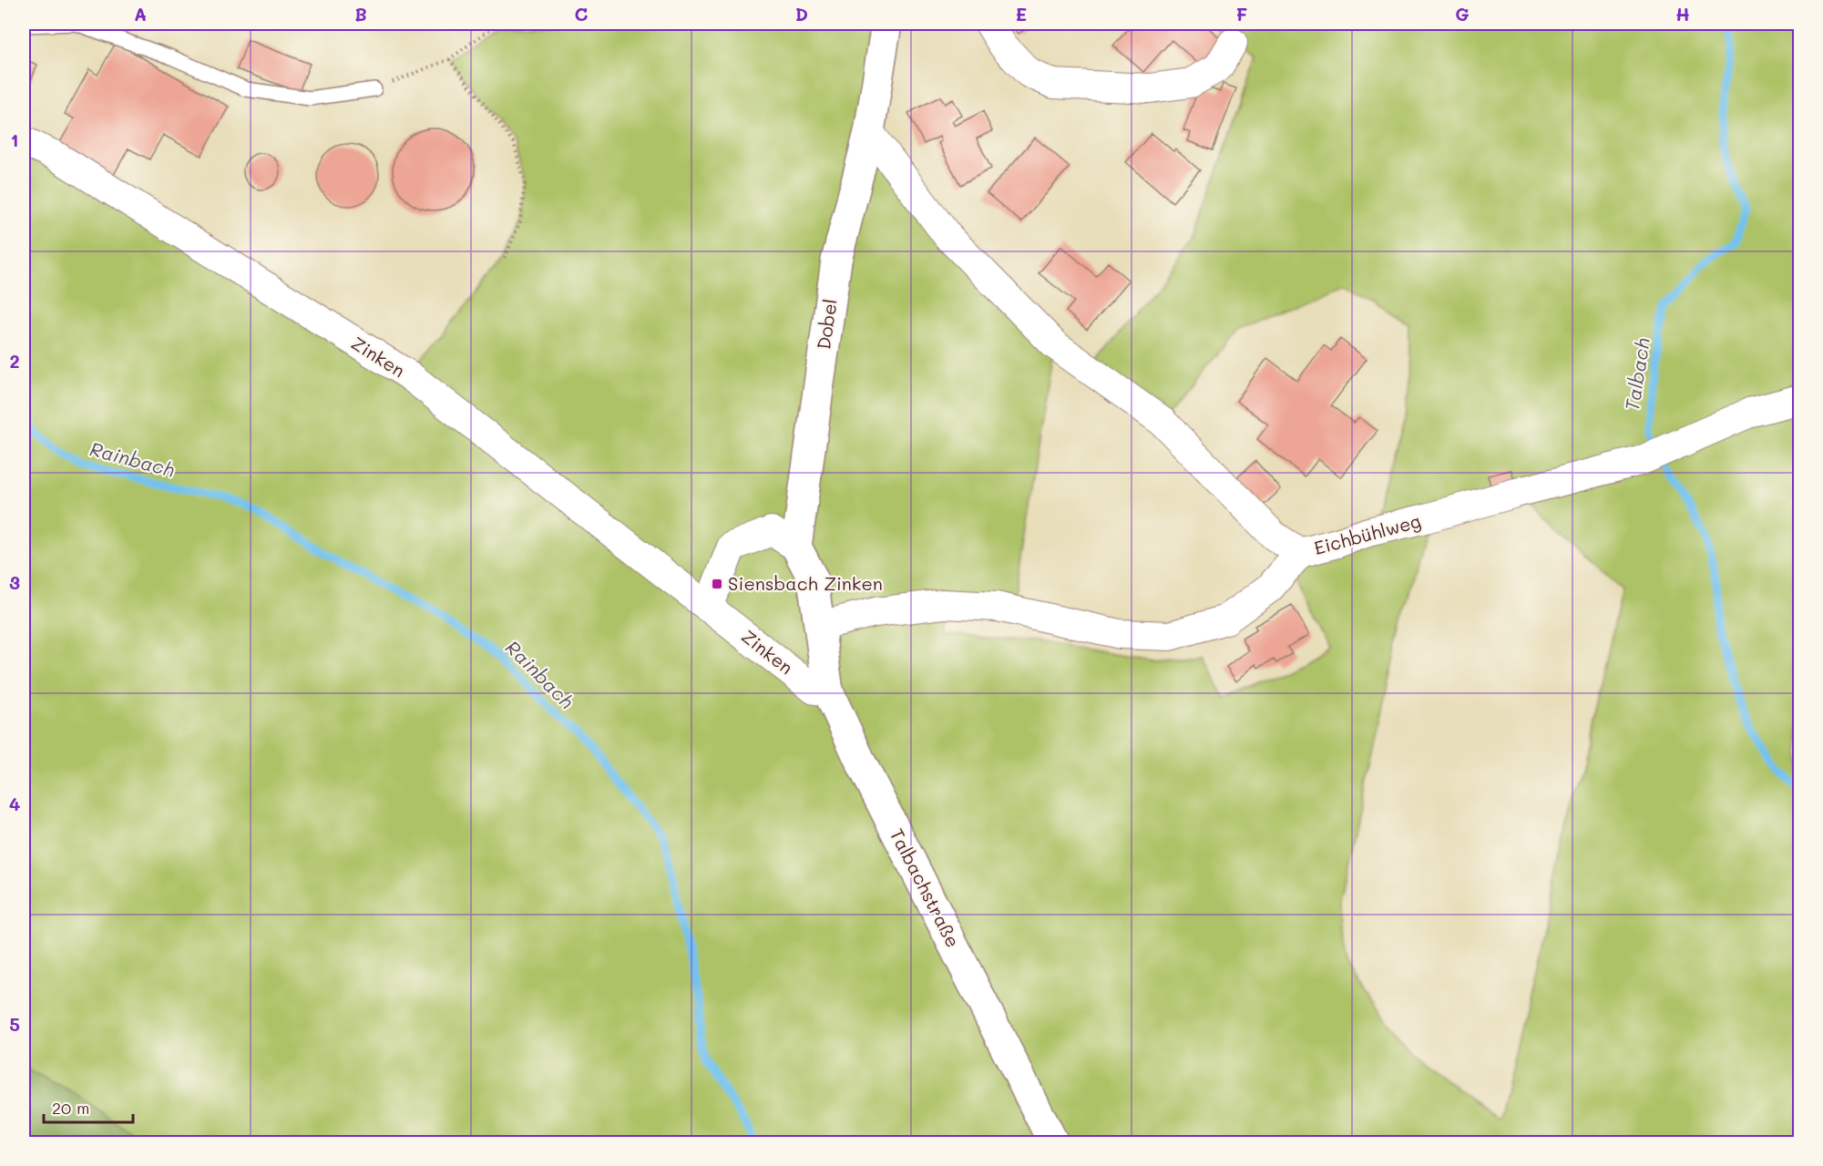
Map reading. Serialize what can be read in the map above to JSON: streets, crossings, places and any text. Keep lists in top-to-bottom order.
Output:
{
  "streets": {
    "street": [
      "Dobel",
      "Zinken",
      "Eichbühlweg",
      "Talbachstraße"
    ]
  },
  "crossings": [
    ["Zinken", "Talbachstraße"],
    ["Eichbühlweg", "Talbachstraße"]
  ],
  "water": ["Talbach", "Rainbach"],
  "places": {
    "transit": ["Siensbach Zinken"]
  },
  "scale_bar": "20 m",
  "grid": {
    "columns": [
      "A",
      "B",
      "C",
      "D",
      "E",
      "F",
      "G",
      "H"
    ],
    "rows": [
      "1",
      "2",
      "3",
      "4",
      "5"
    ]
  }
}
